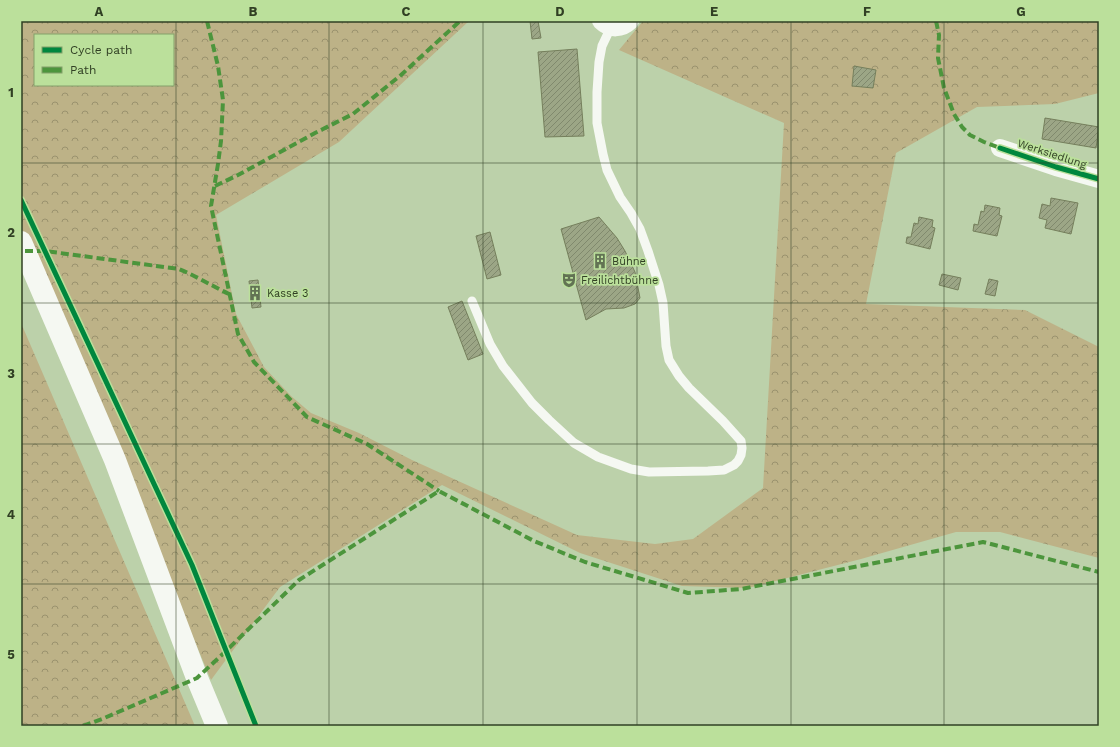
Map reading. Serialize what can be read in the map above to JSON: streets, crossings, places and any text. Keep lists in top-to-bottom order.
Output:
{
  "streets": {
    "street": ["Werksiedlung"]
  },
  "places": {
    "building": ["Bühne", "Kasse 3"],
    "theatre": ["Freilichtbühne"]
  },
  "legend": ["Cycle path", "Path"],
  "grid": {
    "columns": [
      "A",
      "B",
      "C",
      "D",
      "E",
      "F",
      "G"
    ],
    "rows": [
      "1",
      "2",
      "3",
      "4",
      "5"
    ]
  }
}
